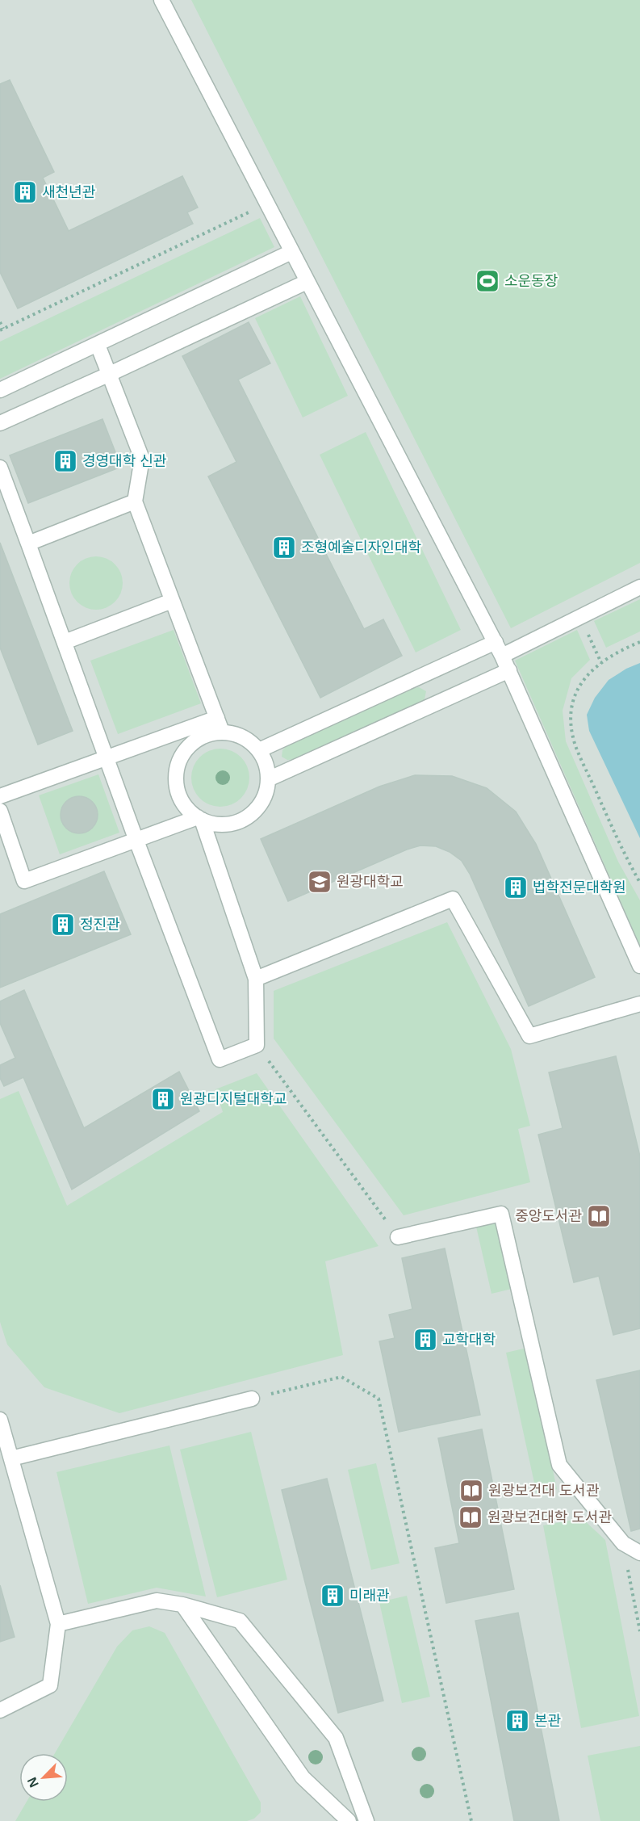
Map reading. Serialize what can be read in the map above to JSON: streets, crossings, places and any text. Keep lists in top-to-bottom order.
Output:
{
  "places": {
    "building": [
      "새천년관",
      "경영대학 신관",
      "조형예술디자인대학",
      "법학전문대학원",
      "정진관",
      "원광디지털대학교",
      "교학대학",
      "미래관",
      "본관"
    ],
    "sports": ["소운동장"],
    "school or university": ["원광대학교"],
    "library": ["중앙도서관", "원광보건대 도서관", "원광보건대학 도서관"]
  },
  "north": "bottom left"
}
